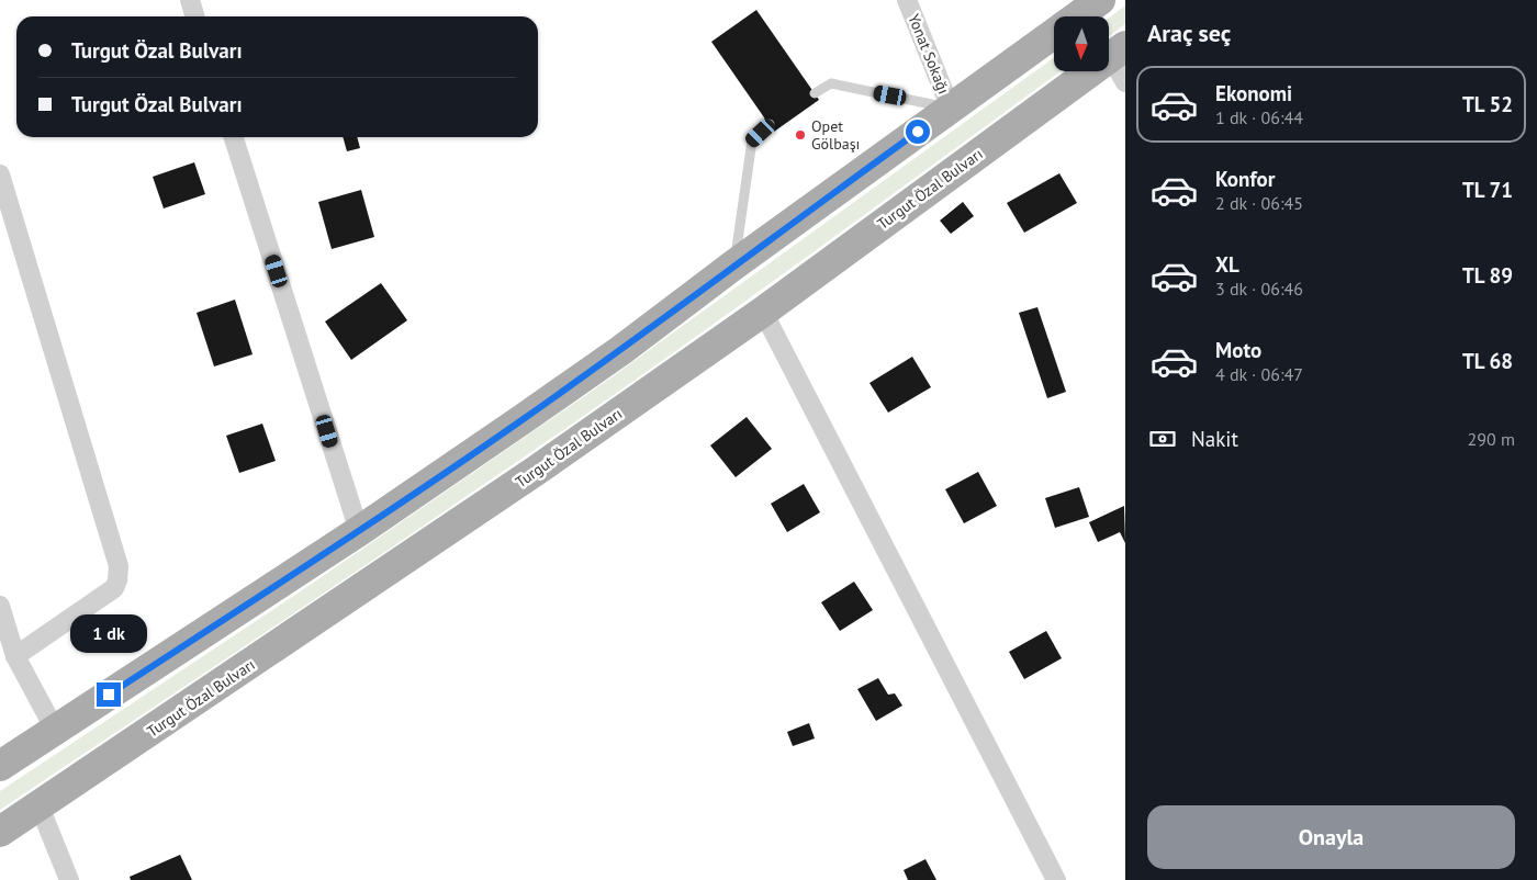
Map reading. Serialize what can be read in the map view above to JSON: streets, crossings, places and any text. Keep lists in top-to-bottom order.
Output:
{
  "streets": {
    "main road": ["Turgut Özal Bulvarı"],
    "street": ["Yonat Sokağı"]
  },
  "places": ["Opet Gölbaşı"],
  "north": "bottom",
  "page": {
    "heading": "Araç seç",
    "banner": ["Turgut Özal Bulvarı", "Turgut Özal Bulvarı"],
    "list": [
      {
        "name": "Ekonomi",
        "note": "1 dk · 06:44",
        "value": "TL 52"
      },
      {
        "name": "Konfor",
        "note": "2 dk · 06:45",
        "value": "TL 71"
      },
      {
        "name": "XL",
        "note": "3 dk · 06:46",
        "value": "TL 89"
      },
      {
        "name": "Moto",
        "note": "4 dk · 06:47",
        "value": "TL 68"
      }
    ],
    "pay": ["Nakit", "290 m"],
    "bubble": "1 dk",
    "buttons": "Onayla"
  }
}
